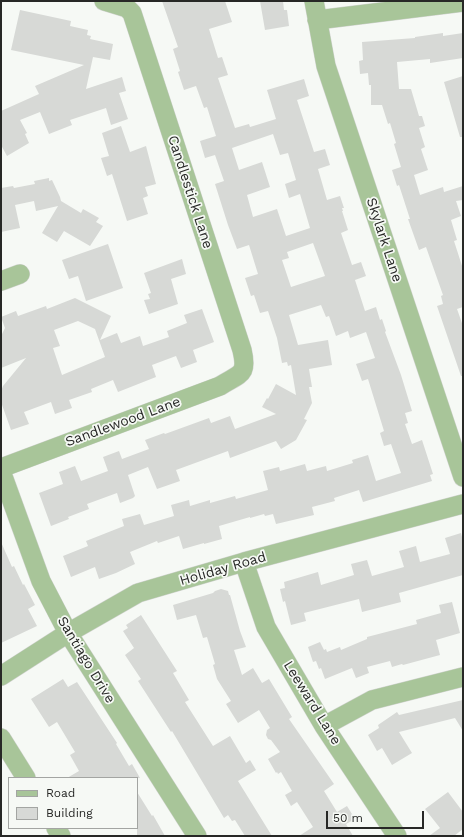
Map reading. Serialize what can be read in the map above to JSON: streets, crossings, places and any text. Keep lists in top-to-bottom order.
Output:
{
  "streets": {
    "street": [
      "Candlestick Lane",
      "Skylark Lane",
      "Sandlewood Lane",
      "Holiday Road",
      "Santiago Drive",
      "Leeward Lane"
    ]
  },
  "crossings": [
    ["Candlestick Lane", "Sandlewood Lane"],
    ["Holiday Road", "Santiago Drive"],
    ["Holiday Road", "Leeward Lane"]
  ],
  "legend": ["Road", "Building"],
  "scale_bar": "50 m"
}
